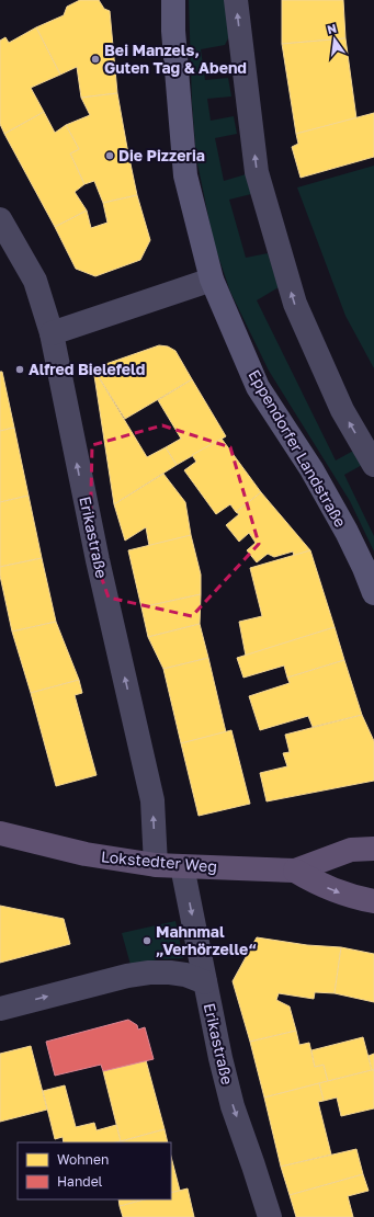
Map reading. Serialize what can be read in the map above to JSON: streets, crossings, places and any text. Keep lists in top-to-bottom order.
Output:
{
  "streets": {
    "main road": ["Lokstedter Weg"],
    "street": ["Eppendorfer Landstraße", "Erikastraße"]
  },
  "crossings": [
    ["Erikastraße", "Lokstedter Weg"]
  ],
  "places": [
    "Bei Manzels, Guten Tag & Abend",
    "Die Pizzeria",
    "Alfred Bielefeld",
    "Mahnmal „Verhörzelle“"
  ],
  "legend": ["Wohnen", "Handel"],
  "north": "top"
}
